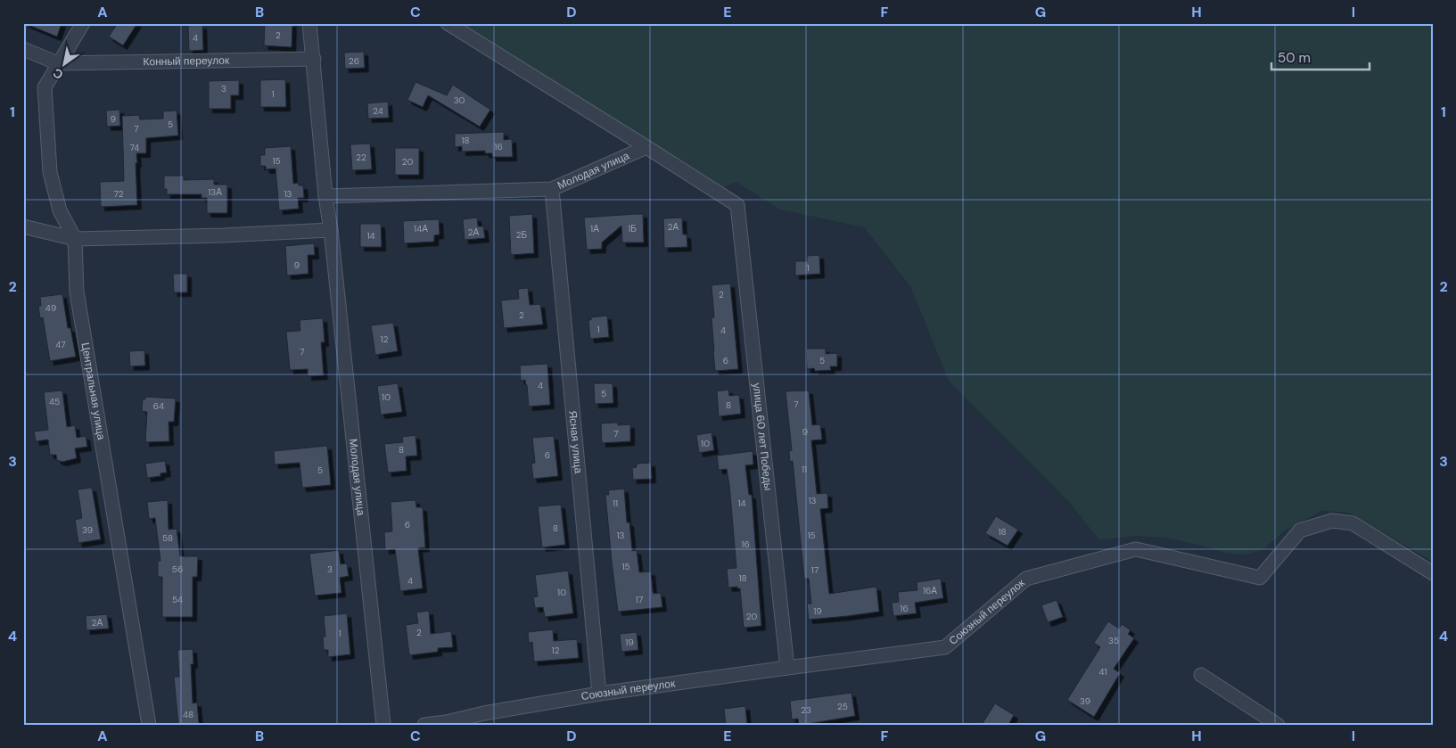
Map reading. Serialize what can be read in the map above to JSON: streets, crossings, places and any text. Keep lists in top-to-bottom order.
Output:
{
  "streets": {
    "street": [
      "Конный переулок",
      "Молодая улица",
      "Центральная улица",
      "улица 60 лет Победы",
      "Ясная улица",
      "Союзный переулок"
    ]
  },
  "crossings": [
    ["Конный переулок", "Молодая улица"],
    ["Конный переулок", "Центральная улица"],
    ["Молодая улица", "улица 60 лет Победы"],
    ["Молодая улица", "Ясная улица"],
    ["улица 60 лет Победы", "Союзный переулок"],
    ["Ясная улица", "Союзный переулок"]
  ],
  "house_numbers": [
    "2",
    "4",
    "26",
    "3",
    "1",
    "30",
    "24",
    "9",
    "5",
    "7",
    "18",
    "16",
    "74",
    "22",
    "15",
    "20",
    "13А",
    "72",
    "13",
    "2А",
    "14А",
    "1А",
    "1Б",
    "2А",
    "2Б",
    "14",
    "9",
    "1",
    "2",
    "49",
    "2",
    "1",
    "4",
    "12",
    "47",
    "7",
    "6",
    "5",
    "4",
    "5",
    "10",
    "45",
    "7",
    "8",
    "64",
    "9",
    "7",
    "10",
    "8",
    "6",
    "11",
    "5",
    "13",
    "11",
    "14",
    "6",
    "8",
    "39",
    "18",
    "13",
    "15",
    "58",
    "16",
    "15",
    "56",
    "3",
    "17",
    "18",
    "4",
    "16А",
    "10",
    "54",
    "17",
    "16",
    "19",
    "20",
    "2А",
    "2",
    "1",
    "35",
    "19",
    "12",
    "41",
    "39",
    "25",
    "23",
    "48"
  ],
  "scale_bar": "50 m",
  "north": "bottom left",
  "grid": {
    "columns": [
      "A",
      "B",
      "C",
      "D",
      "E",
      "F",
      "G",
      "H",
      "I"
    ],
    "rows": [
      "1",
      "2",
      "3",
      "4"
    ]
  }
}
